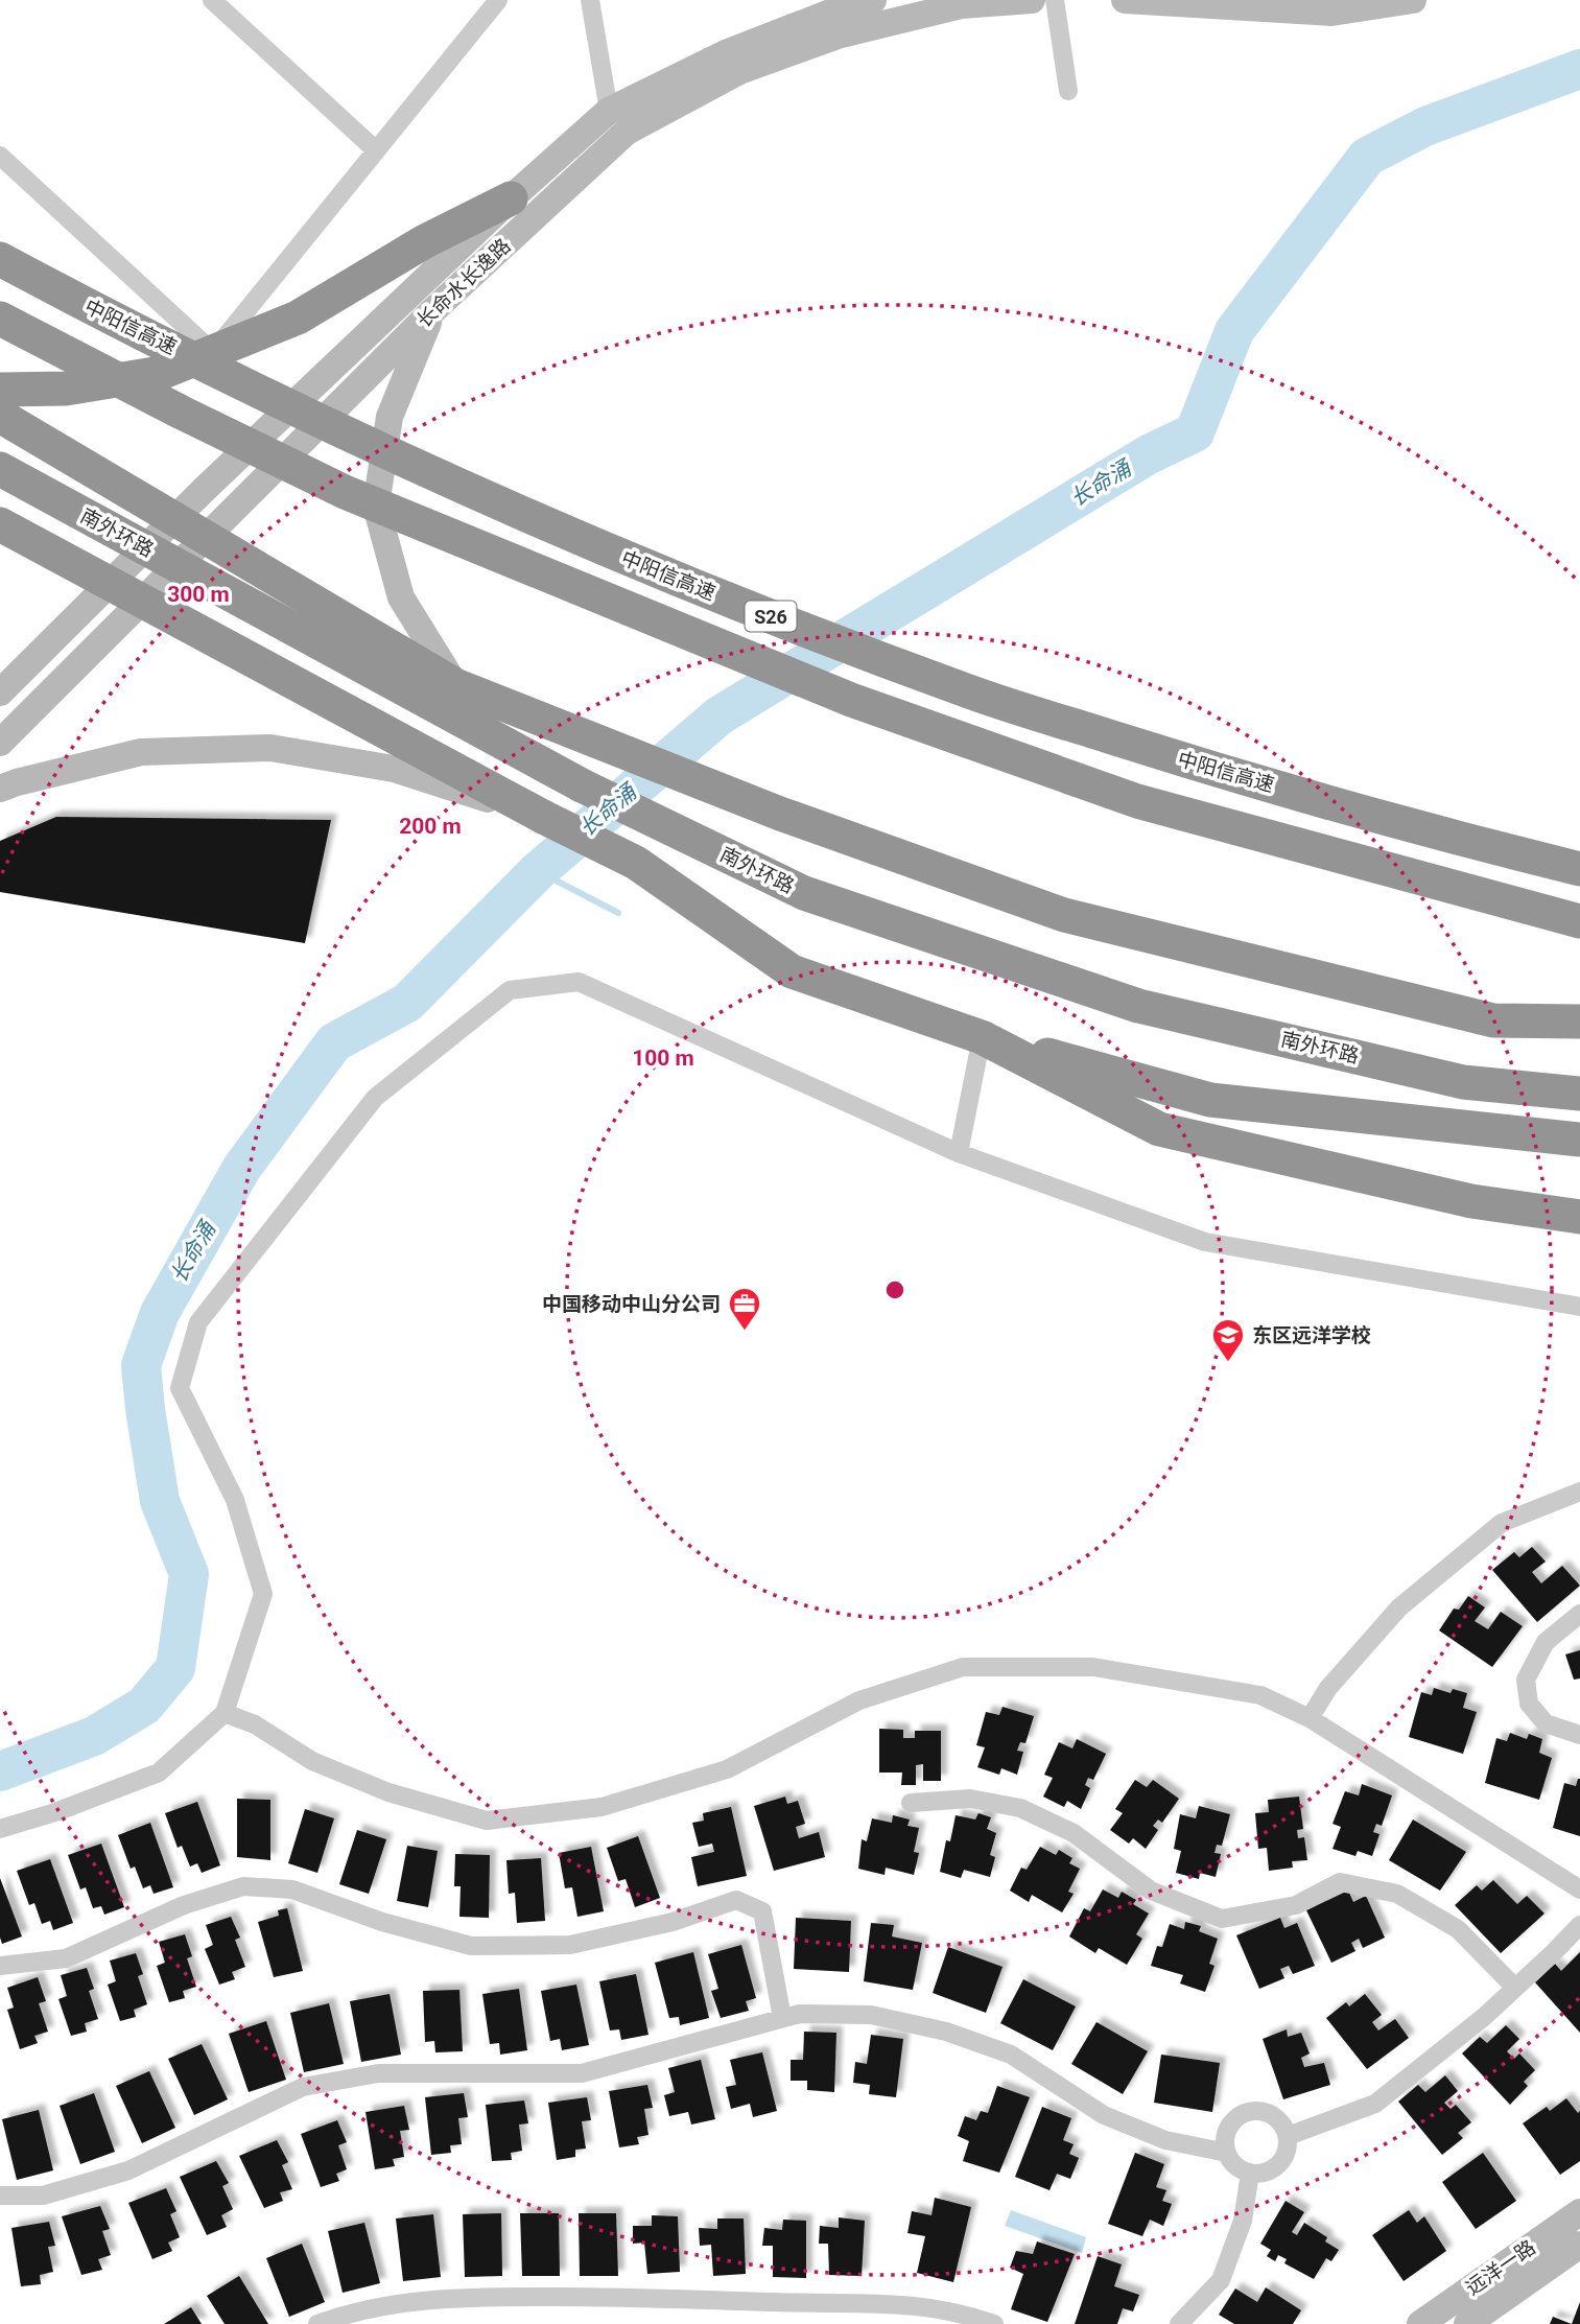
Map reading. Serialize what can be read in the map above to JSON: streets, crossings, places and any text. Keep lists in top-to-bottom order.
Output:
{
  "streets": {
    "highway": ["中阳信高速", "南外环路", "S26"],
    "street": ["长命水长逸路", "远洋一路"]
  },
  "water": ["长命涌"],
  "places": {
    "office": ["中国移动中山分公司"],
    "school or university": ["东区远洋学校"]
  },
  "rings": ["300 m", "200 m", "100 m"]
}
